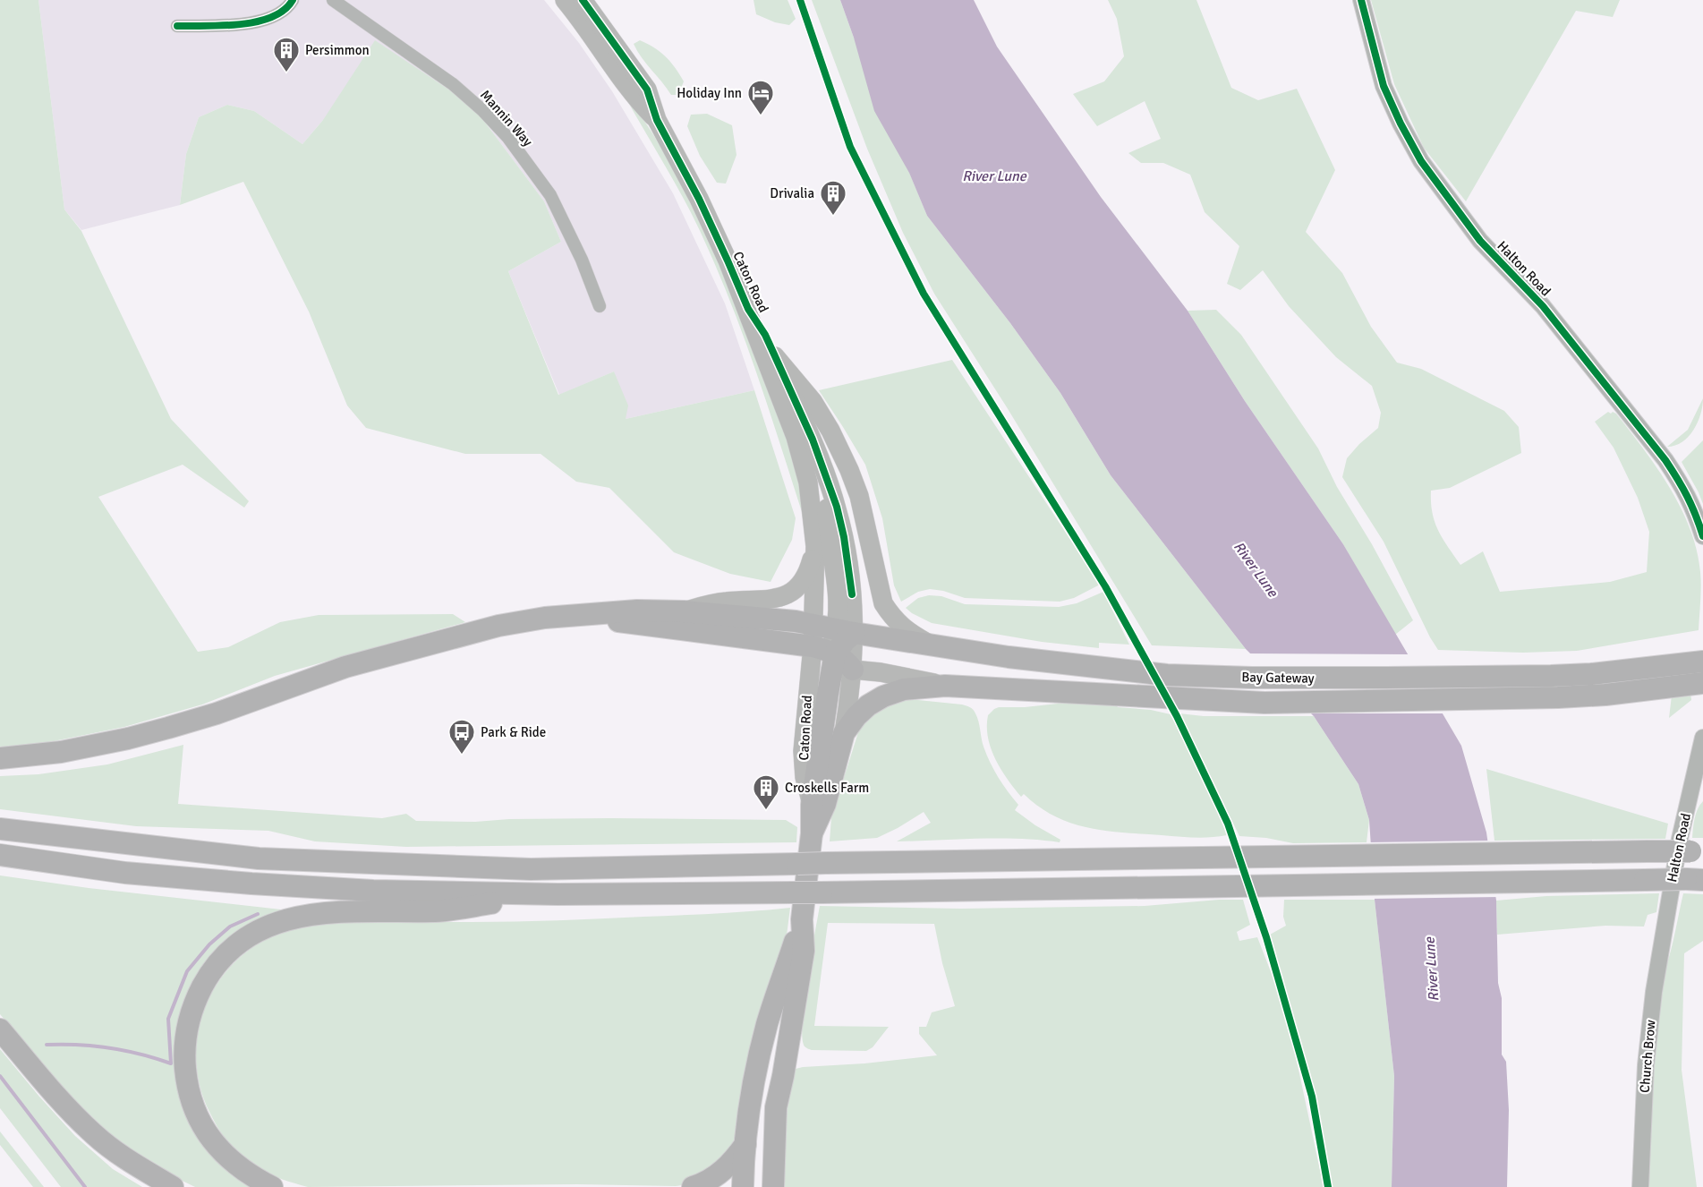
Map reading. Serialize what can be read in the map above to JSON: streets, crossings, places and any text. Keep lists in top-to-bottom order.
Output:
{
  "streets": {
    "highway": ["Caton Road", "Bay Gateway"],
    "street": ["Mannin Way", "Halton Road", "Church Brow"]
  },
  "crossings": [
    ["Halton Road", "Church Brow"],
    ["Caton Road", "Bay Gateway"]
  ],
  "water": ["River Lune"],
  "places": {
    "building": ["Persimmon", "Drivalia", "Croskells Farm"],
    "hotel": ["Holiday Inn"],
    "bus stop": ["Park & Ride"]
  }
}
